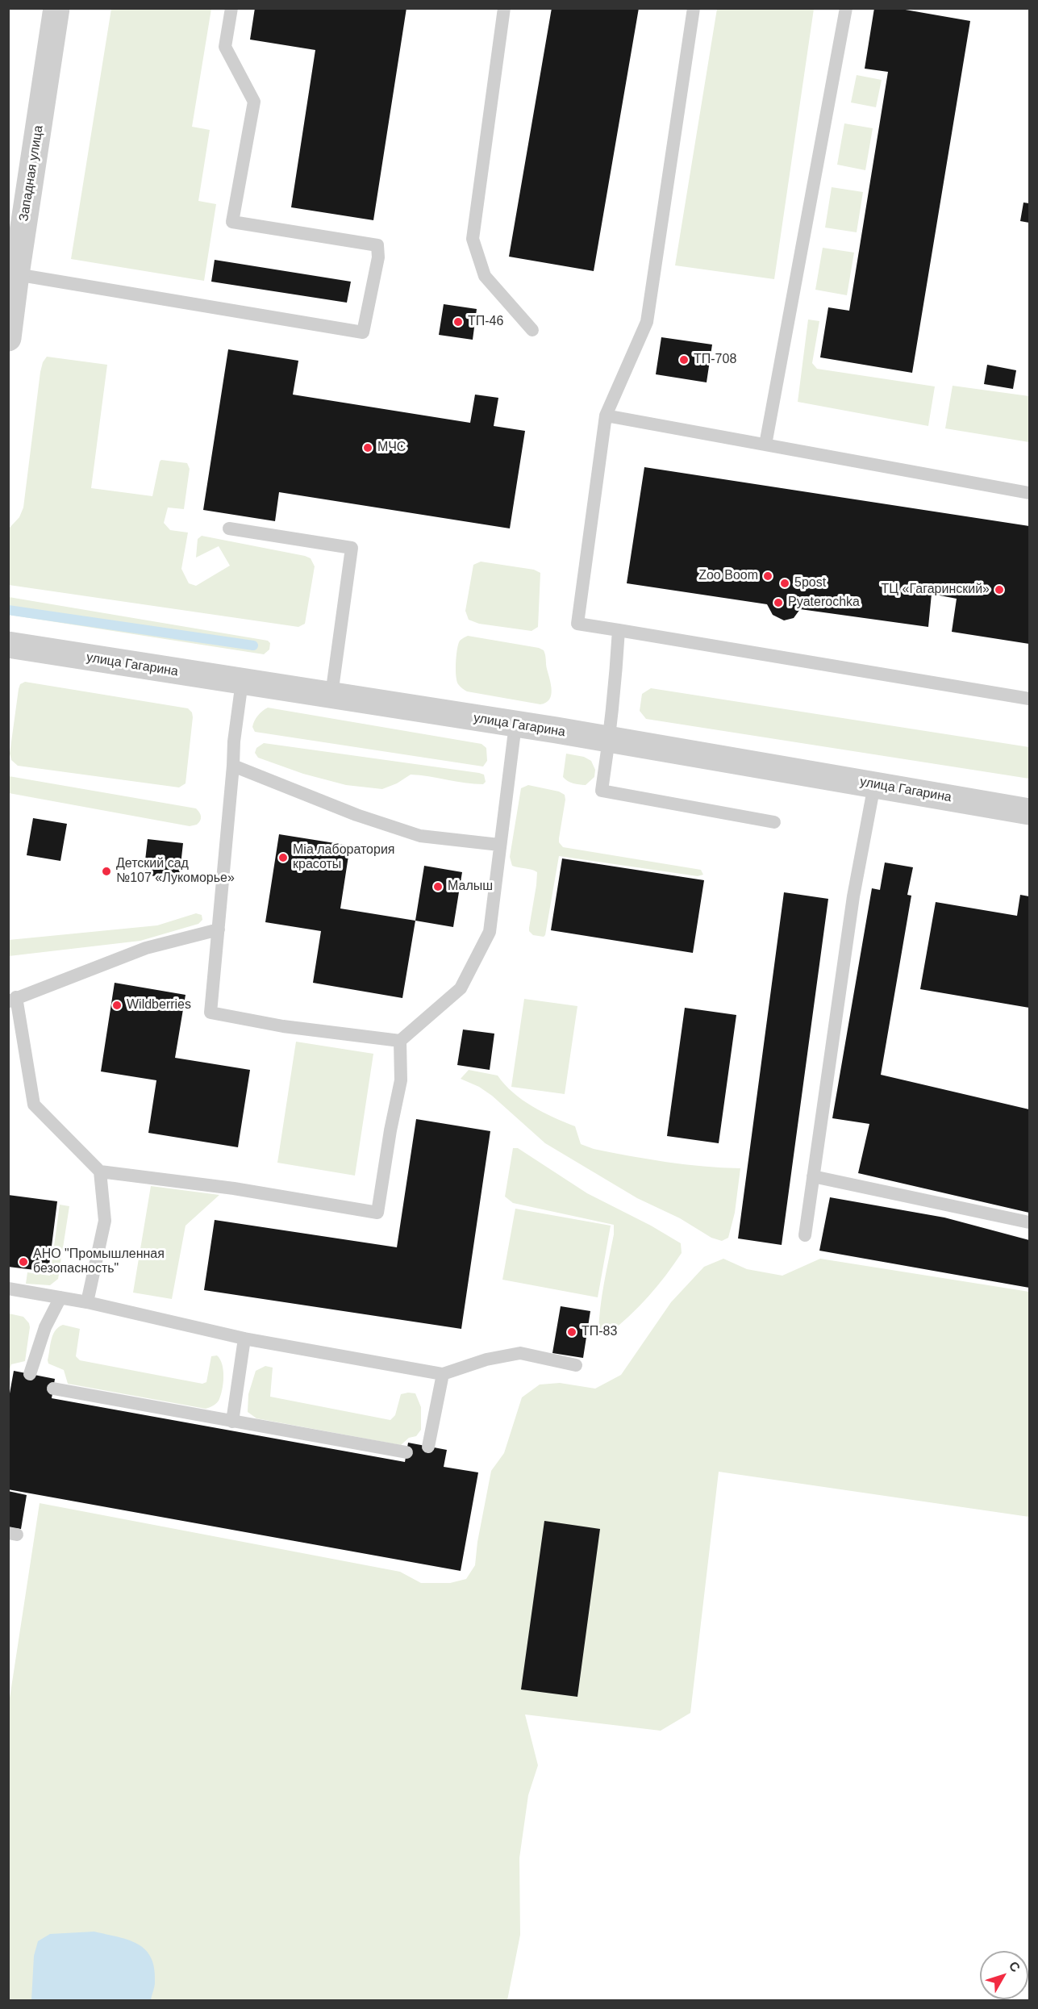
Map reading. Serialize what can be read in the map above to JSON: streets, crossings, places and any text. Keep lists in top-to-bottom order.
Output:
{
  "streets": {
    "street": ["Западная улица", "улица Гагарина"]
  },
  "places": [
    "ТП-46",
    "ТП-708",
    "МЧС",
    "Zoo Boom",
    "5post",
    "ТЦ «Гагаринский»",
    "Pyaterochka",
    "Mia лаборатория красоты",
    "Детский сад №107 «Лукоморье»",
    "Малыш",
    "Wildberries",
    "АНО \"Промышленная безопасность\"",
    "ТП-83"
  ],
  "north": "top right"
}
